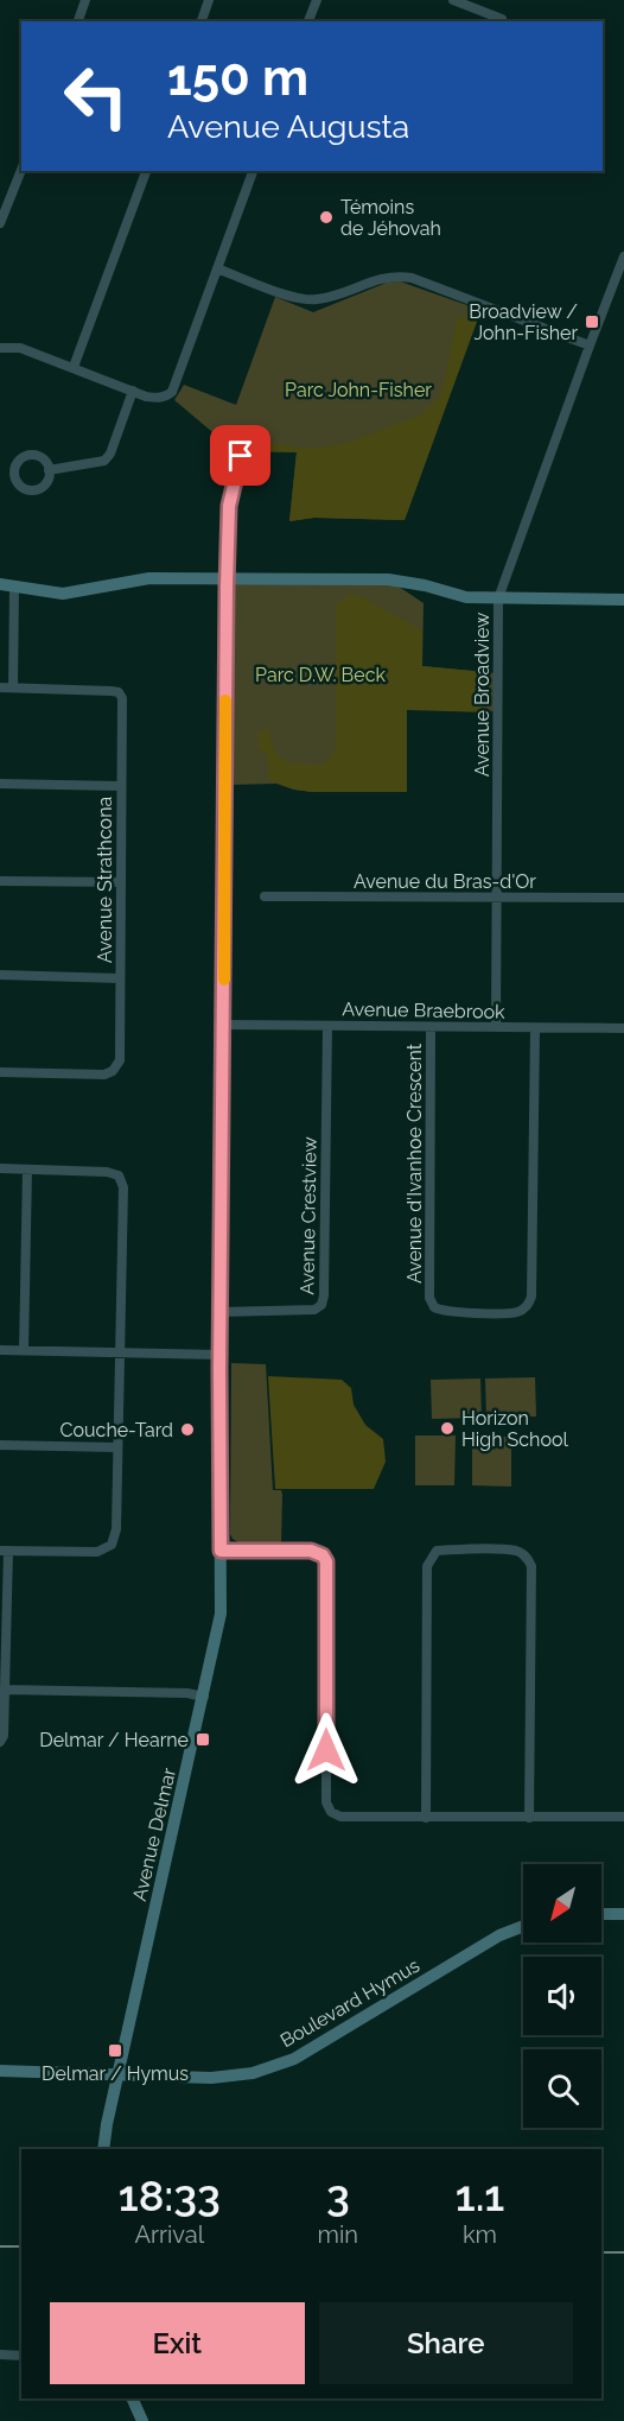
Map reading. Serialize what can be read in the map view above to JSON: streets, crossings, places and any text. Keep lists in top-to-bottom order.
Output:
{
  "streets": {
    "street": [
      "Avenue Broadview",
      "Avenue Strathcona",
      "Avenue du Bras-d'Or",
      "Avenue Braebrook",
      "Avenue d'Ivanhoe Crescent",
      "Avenue Crestview",
      "Avenue Delmar",
      "Boulevard Hymus"
    ]
  },
  "crossings": [
    ["Avenue Broadview", "Avenue du Bras-d'Or"],
    ["Avenue Broadview", "Avenue Braebrook"],
    ["Avenue Braebrook", "Avenue d'Ivanhoe Crescent"],
    ["Avenue Braebrook", "Avenue Crestview"],
    ["Avenue Braebrook", "Avenue Delmar"],
    ["Avenue Crestview", "Avenue Delmar"],
    ["Avenue Delmar", "Boulevard Hymus"]
  ],
  "parks": ["Parc John-Fisher", "Parc D.W. Beck"],
  "places": {
    "other": ["Témoins de Jéhovah", "Horizon High School", "Couche-Tard"],
    "transit": ["Broadview / John-Fisher", "Delmar / Hearne", "Delmar / Hymus"]
  },
  "north": "bottom left",
  "page": {
    "turn": ["150 m", "Avenue Augusta"],
    "eta": [
      "18:33",
      "Arrival",
      "3",
      "min",
      "1.1",
      "km"
    ],
    "buttons": ["Exit", "Share"]
  }
}
